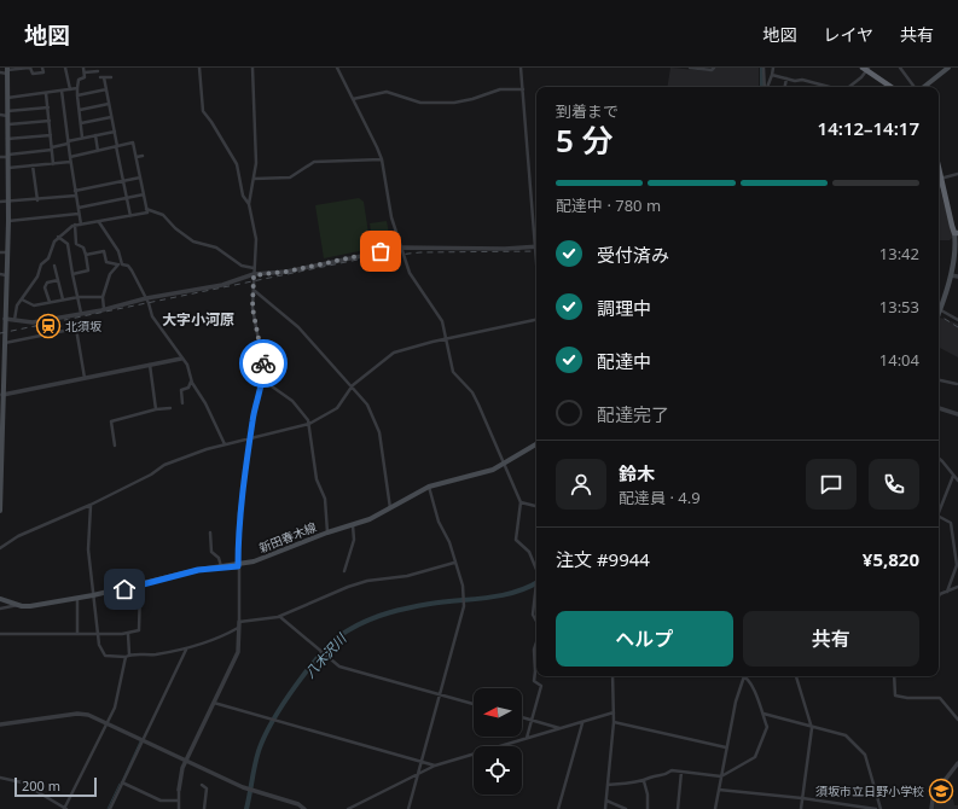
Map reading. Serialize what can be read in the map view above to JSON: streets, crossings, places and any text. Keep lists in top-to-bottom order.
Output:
{
  "streets": {
    "main road": ["新田春木線"]
  },
  "districts": ["大字小河原"],
  "water": ["八木沢川"],
  "places": {
    "station": ["北須坂"],
    "school or university": ["須坂市立日野小学校"]
  },
  "scale_bar": "200 m",
  "north": "left",
  "page": {
    "header": "地図",
    "nav": ["地図", "レイヤ", "共有"],
    "heading": ["5 分", "到着まで", "14:12–14:17"],
    "panel": [
      "鈴木",
      "配達員 · 4.9",
      "注文 #9944",
      "¥5,820"
    ],
    "bar": "配達中 · 780 m",
    "list": [
      ["受付済み", "13:42"],
      ["調理中", "13:53"],
      ["配達中", "14:04"],
      "配達完了"
    ],
    "buttons": ["ヘルプ", "共有"],
    "scale": "200 m"
  }
}
